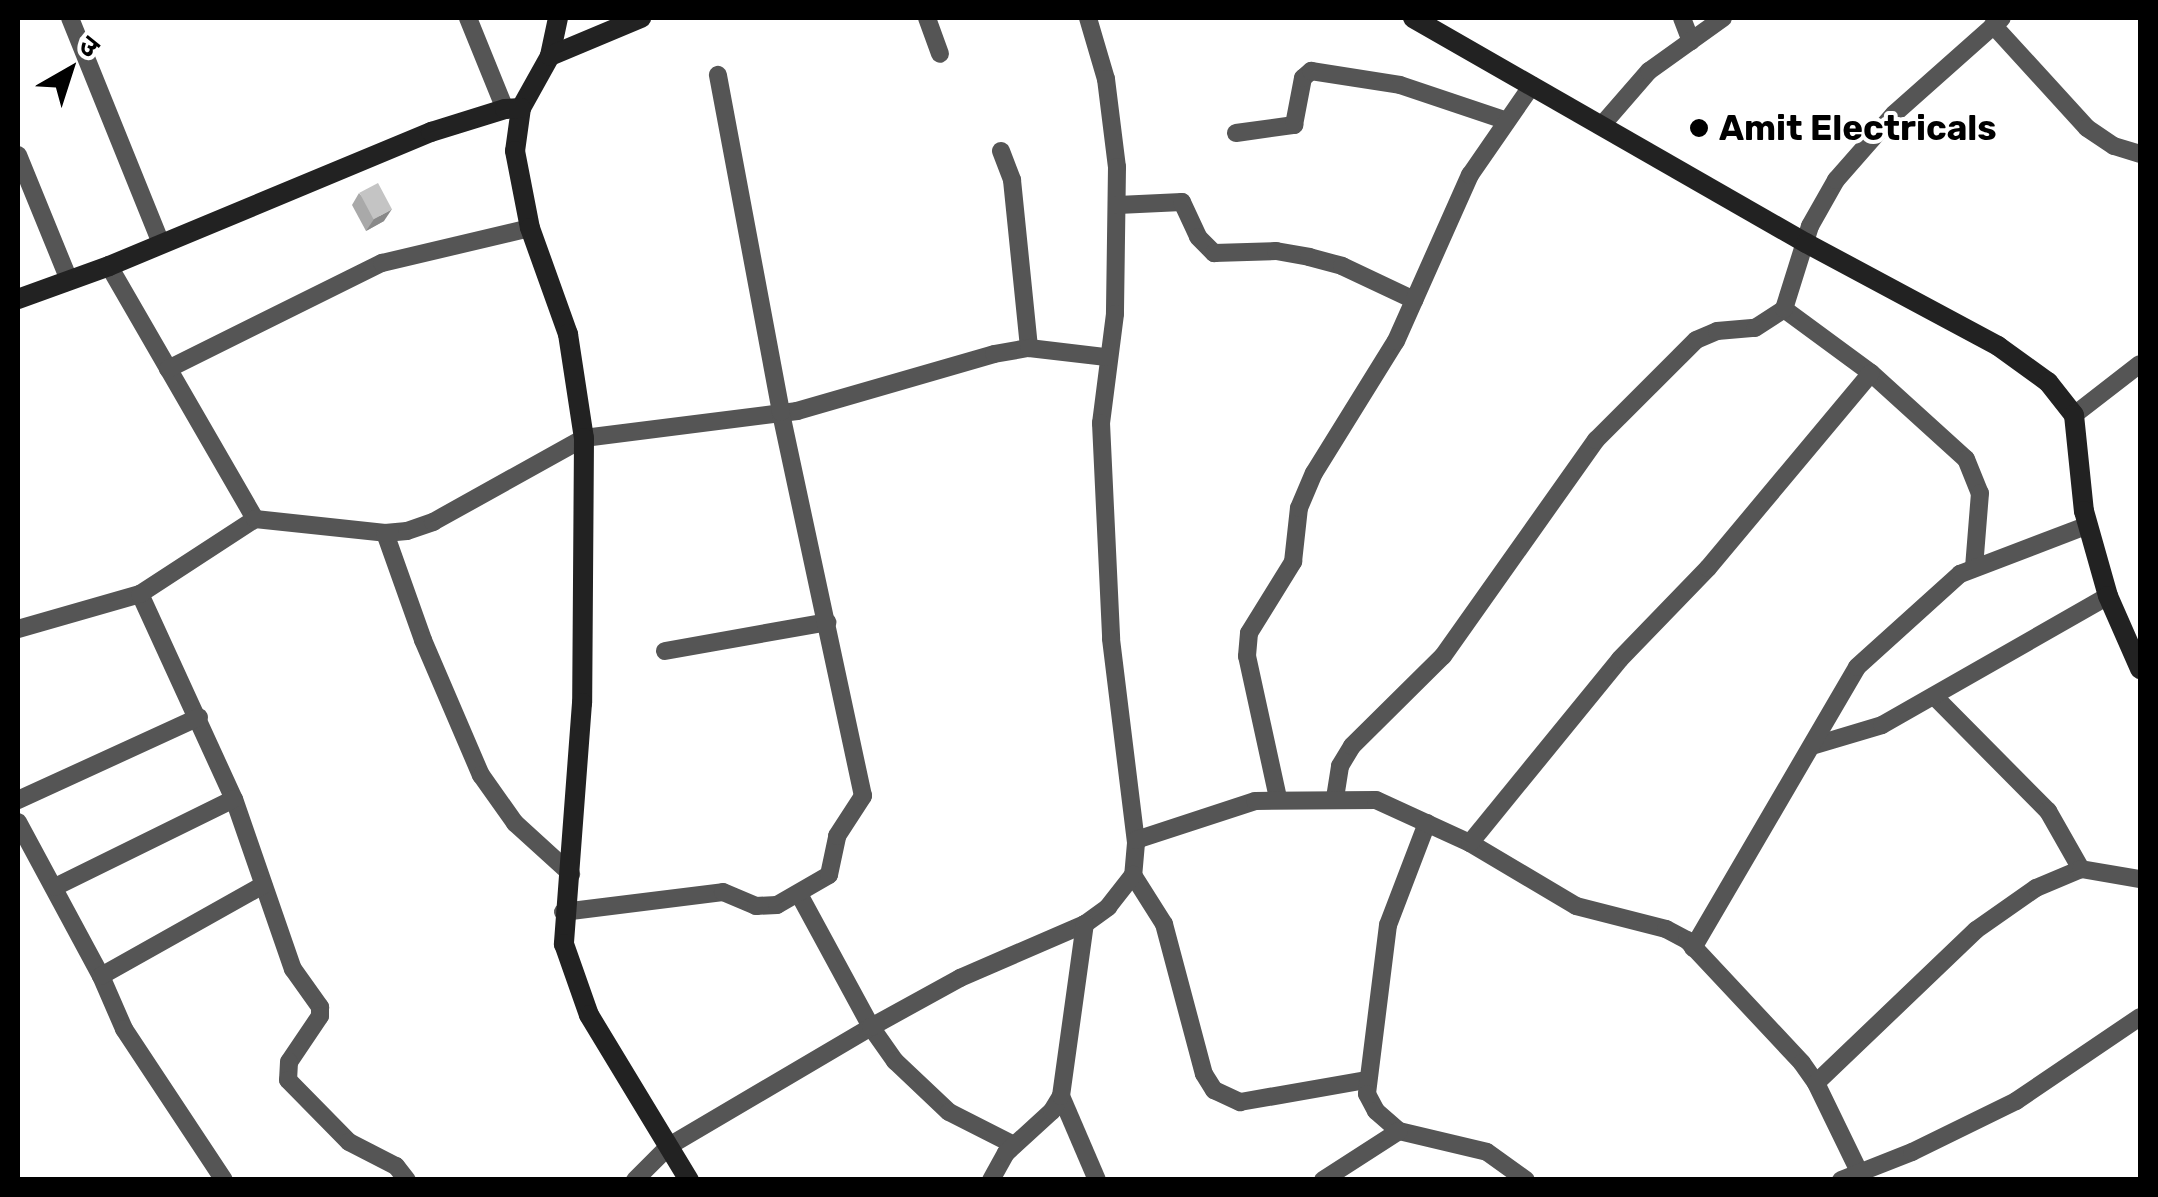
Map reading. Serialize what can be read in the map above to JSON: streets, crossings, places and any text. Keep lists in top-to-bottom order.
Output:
{
  "places": ["Amit Electricals"],
  "north": "top right"
}
